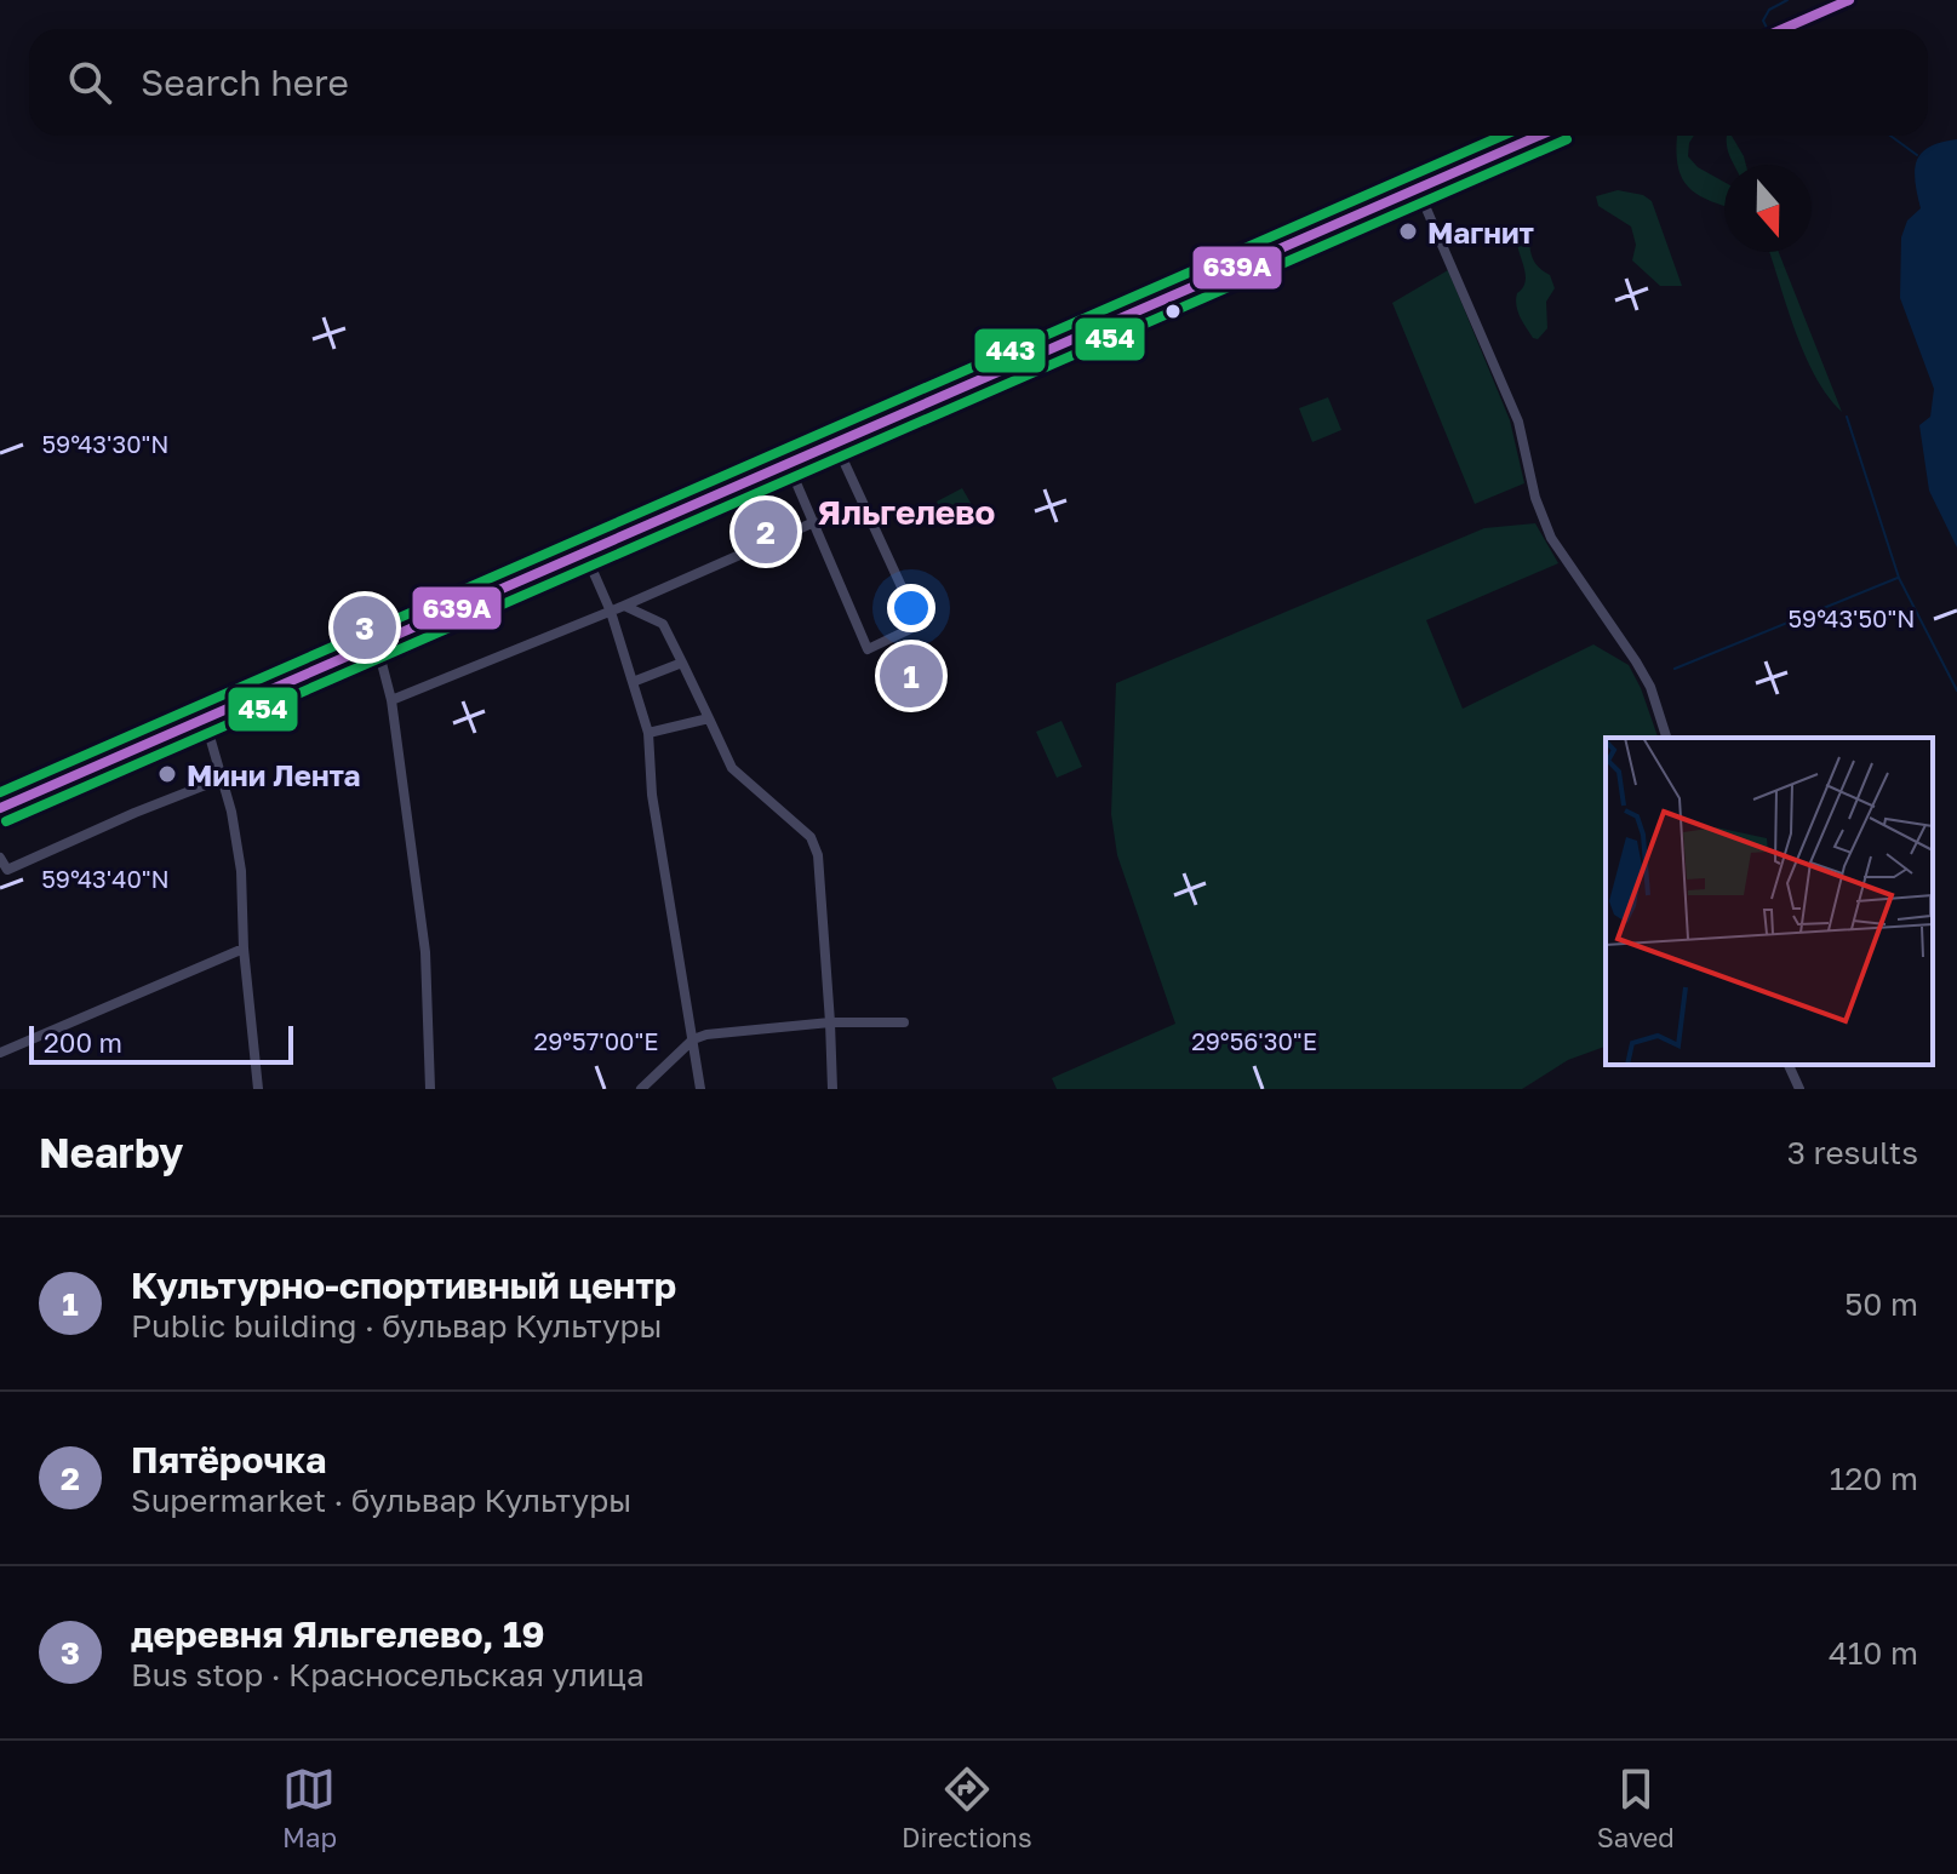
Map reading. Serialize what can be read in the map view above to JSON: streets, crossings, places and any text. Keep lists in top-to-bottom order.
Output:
{
  "districts": ["Яльгелево"],
  "places": ["Магнит", "Мини Лента"],
  "lines": ["transit line 639А", "transit line 443", "transit line 454"],
  "scale_bar": "200 m",
  "north": "bottom",
  "page": {
    "search": "Search here",
    "pins": ["2", "3", "1"],
    "scale": "200 m",
    "heading": ["Nearby", "3 results"],
    "list": [
      {
        "mark": "1",
        "name": "Культурно-спортивный центр",
        "note": "Public building · бульвар Культуры",
        "value": "50 m"
      },
      {
        "mark": "2",
        "name": "Пятёрочка",
        "note": "Supermarket · бульвар Культуры",
        "value": "120 m"
      },
      {
        "mark": "3",
        "name": "деревня Яльгелево, 19",
        "note": "Bus stop · Красносельская улица",
        "value": "410 m"
      }
    ],
    "nav": ["Map", "Directions", "Saved"]
  },
  "coordinates": [
    "59°43'30\"N",
    "59°43'50\"N",
    "59°43'40\"N",
    "29°57'00\"E",
    "29°56'30\"E"
  ]
}
